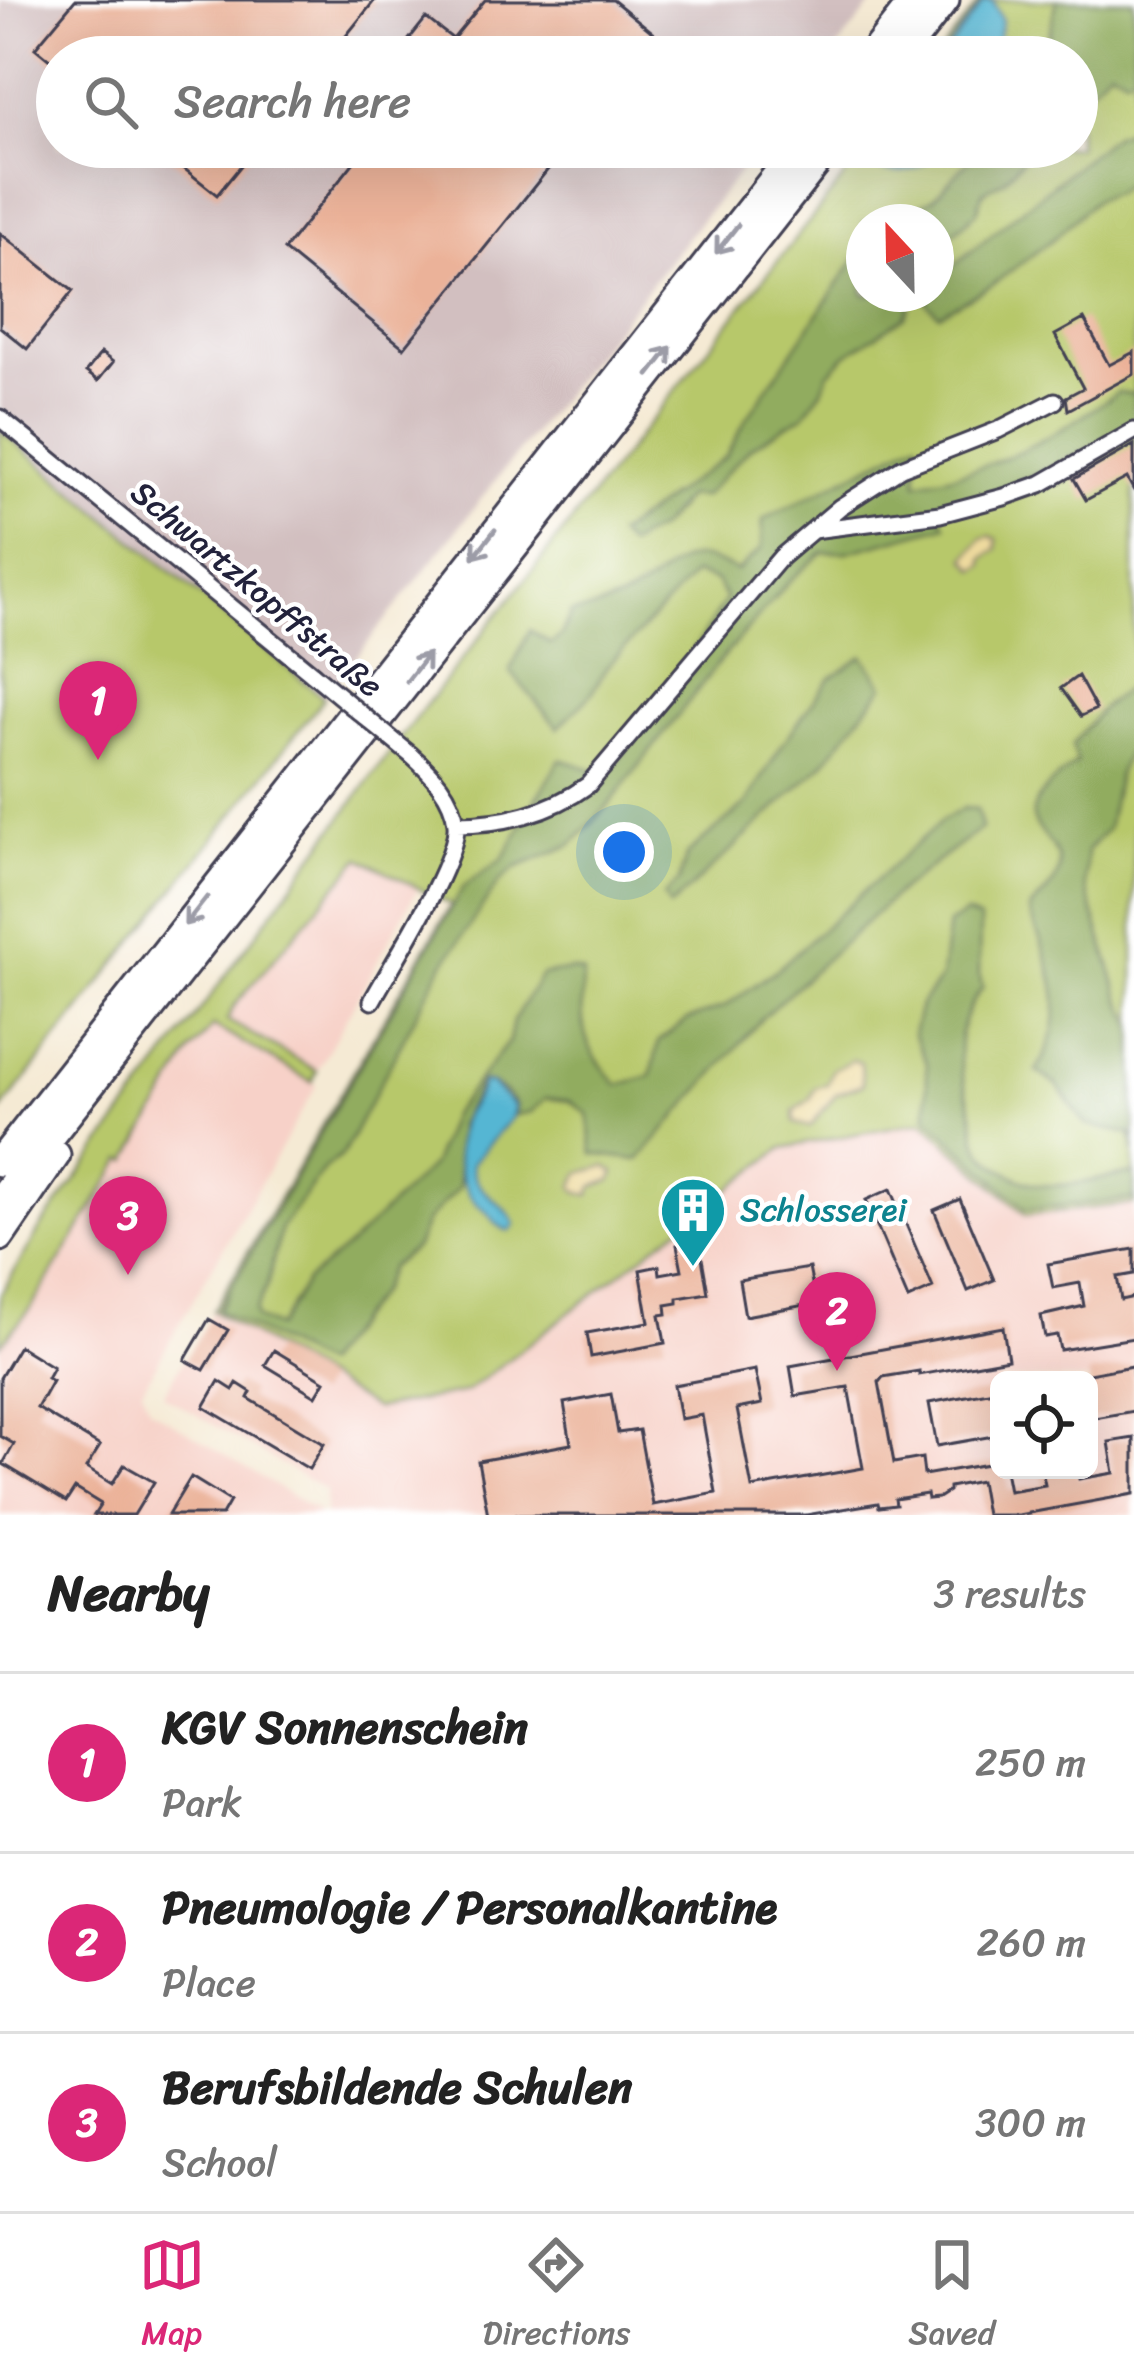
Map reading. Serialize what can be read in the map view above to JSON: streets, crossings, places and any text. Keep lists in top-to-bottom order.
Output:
{
  "streets": {
    "street": ["Schwartzkopffstraße"]
  },
  "places": {
    "building": ["Schlosserei"]
  },
  "north": "top",
  "page": {
    "search": "Search here",
    "pins": ["1", "3", "2"],
    "heading": ["Nearby", "3 results"],
    "list": [
      {
        "mark": "1",
        "name": "KGV Sonnenschein",
        "note": "Park",
        "value": "250 m"
      },
      {
        "mark": "2",
        "name": "Pneumologie / Personalkantine",
        "note": "Place",
        "value": "260 m"
      },
      {
        "mark": "3",
        "name": "Berufsbildende Schulen",
        "note": "School",
        "value": "300 m"
      }
    ],
    "nav": ["Map", "Directions", "Saved"]
  }
}
